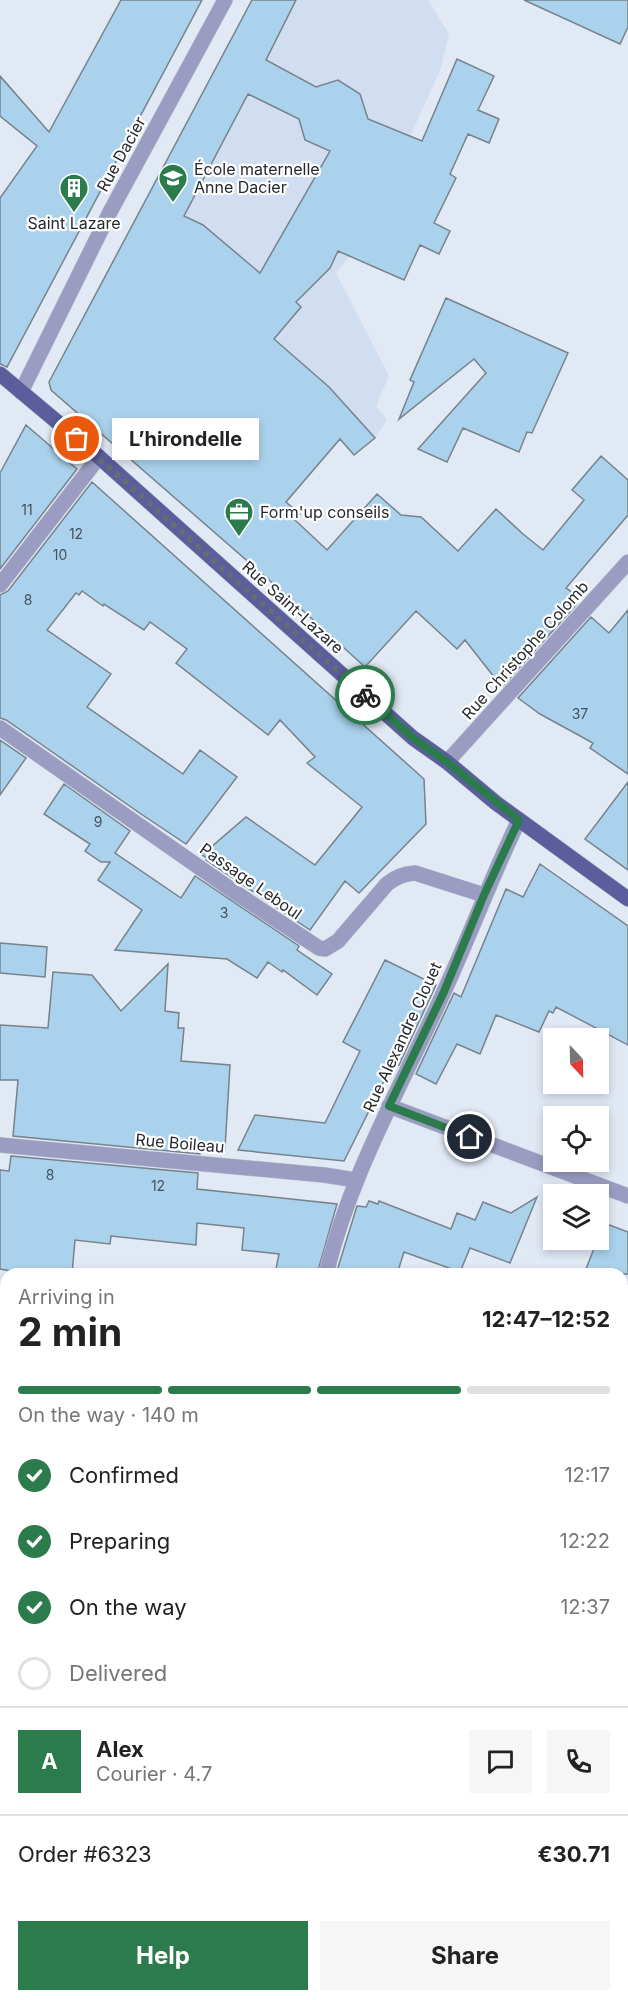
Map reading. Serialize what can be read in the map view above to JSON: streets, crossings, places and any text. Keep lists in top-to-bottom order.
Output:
{
  "streets": {
    "main road": ["Rue Saint-Lazare"],
    "street": [
      "Rue Dacier",
      "Rue Christophe Colomb",
      "Passage Leboul",
      "Rue Alexandre Clouet",
      "Rue Boileau"
    ]
  },
  "crossings": [
    ["Rue Dacier", "Rue Saint-Lazare"],
    ["Rue Saint-Lazare", "Rue Christophe Colomb"],
    ["Rue Saint-Lazare", "Rue Alexandre Clouet"],
    ["Passage Leboul", "Rue Alexandre Clouet"],
    ["Rue Alexandre Clouet", "Rue Boileau"]
  ],
  "places": {
    "school or university": ["École maternelle Anne Dacier"],
    "building": ["Saint Lazare"],
    "other": ["L’hirondelle"],
    "office": ["Form'up conseils"]
  },
  "house_numbers": [
    "11",
    "12",
    "10",
    "8",
    "37",
    "9",
    "3",
    "8",
    "12"
  ],
  "north": "bottom",
  "page": {
    "bubble": "L’hirondelle",
    "heading": ["2 min", "Arriving in", "12:47–12:52"],
    "panel": [
      "Alex",
      "Courier · 4.7",
      "Order #6323",
      "€30.71"
    ],
    "bar": "On the way · 140 m",
    "list": [
      ["Confirmed", "12:17"],
      ["Preparing", "12:22"],
      ["On the way", "12:37"],
      "Delivered"
    ],
    "round": "A",
    "buttons": ["Help", "Share"]
  }
}
